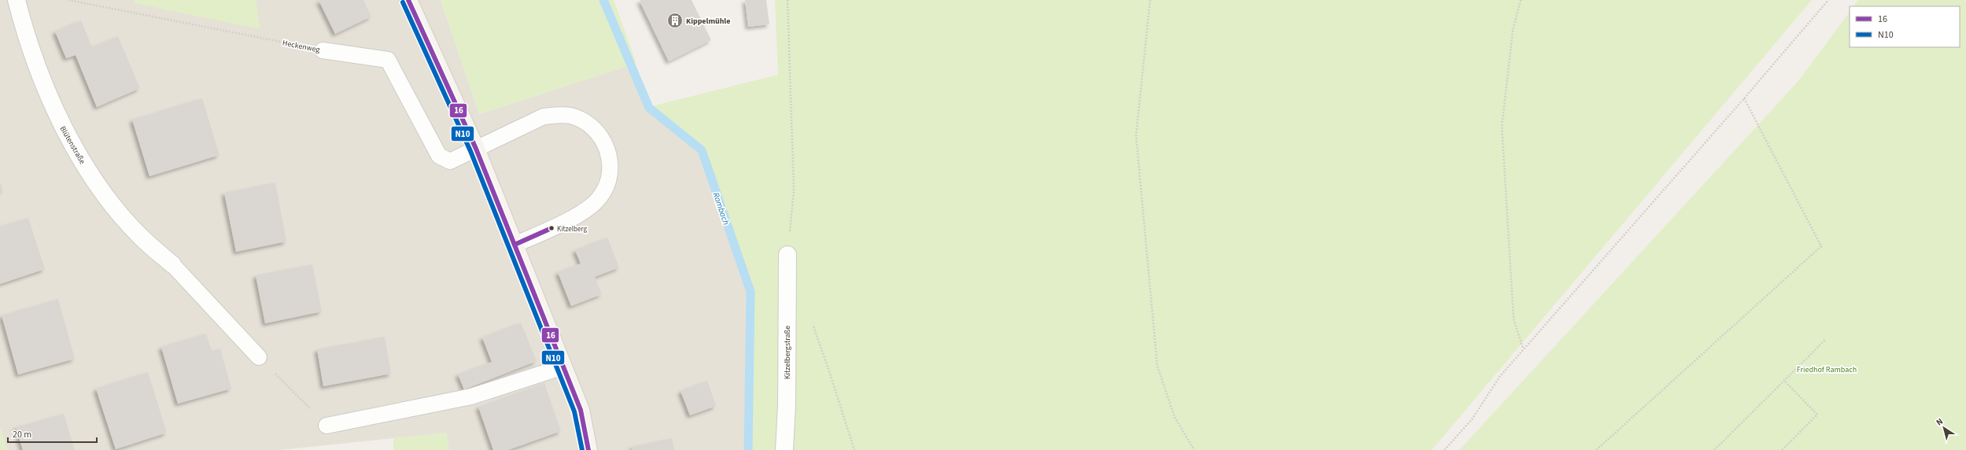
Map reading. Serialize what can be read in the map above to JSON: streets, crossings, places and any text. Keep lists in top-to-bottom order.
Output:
{
  "streets": {
    "street": ["Blütenstraße", "Kitzelbergstraße"],
    "lane": ["Heckenweg"]
  },
  "water": ["Rambach"],
  "parks": ["Friedhof Rambach"],
  "places": {
    "building": ["Kippelmühle"],
    "other": ["Kitzelberg"]
  },
  "lines": ["transit line 16", "transit line N10"],
  "legend": ["16", "N10"],
  "scale_bar": "20 m",
  "north": "top left"
}
